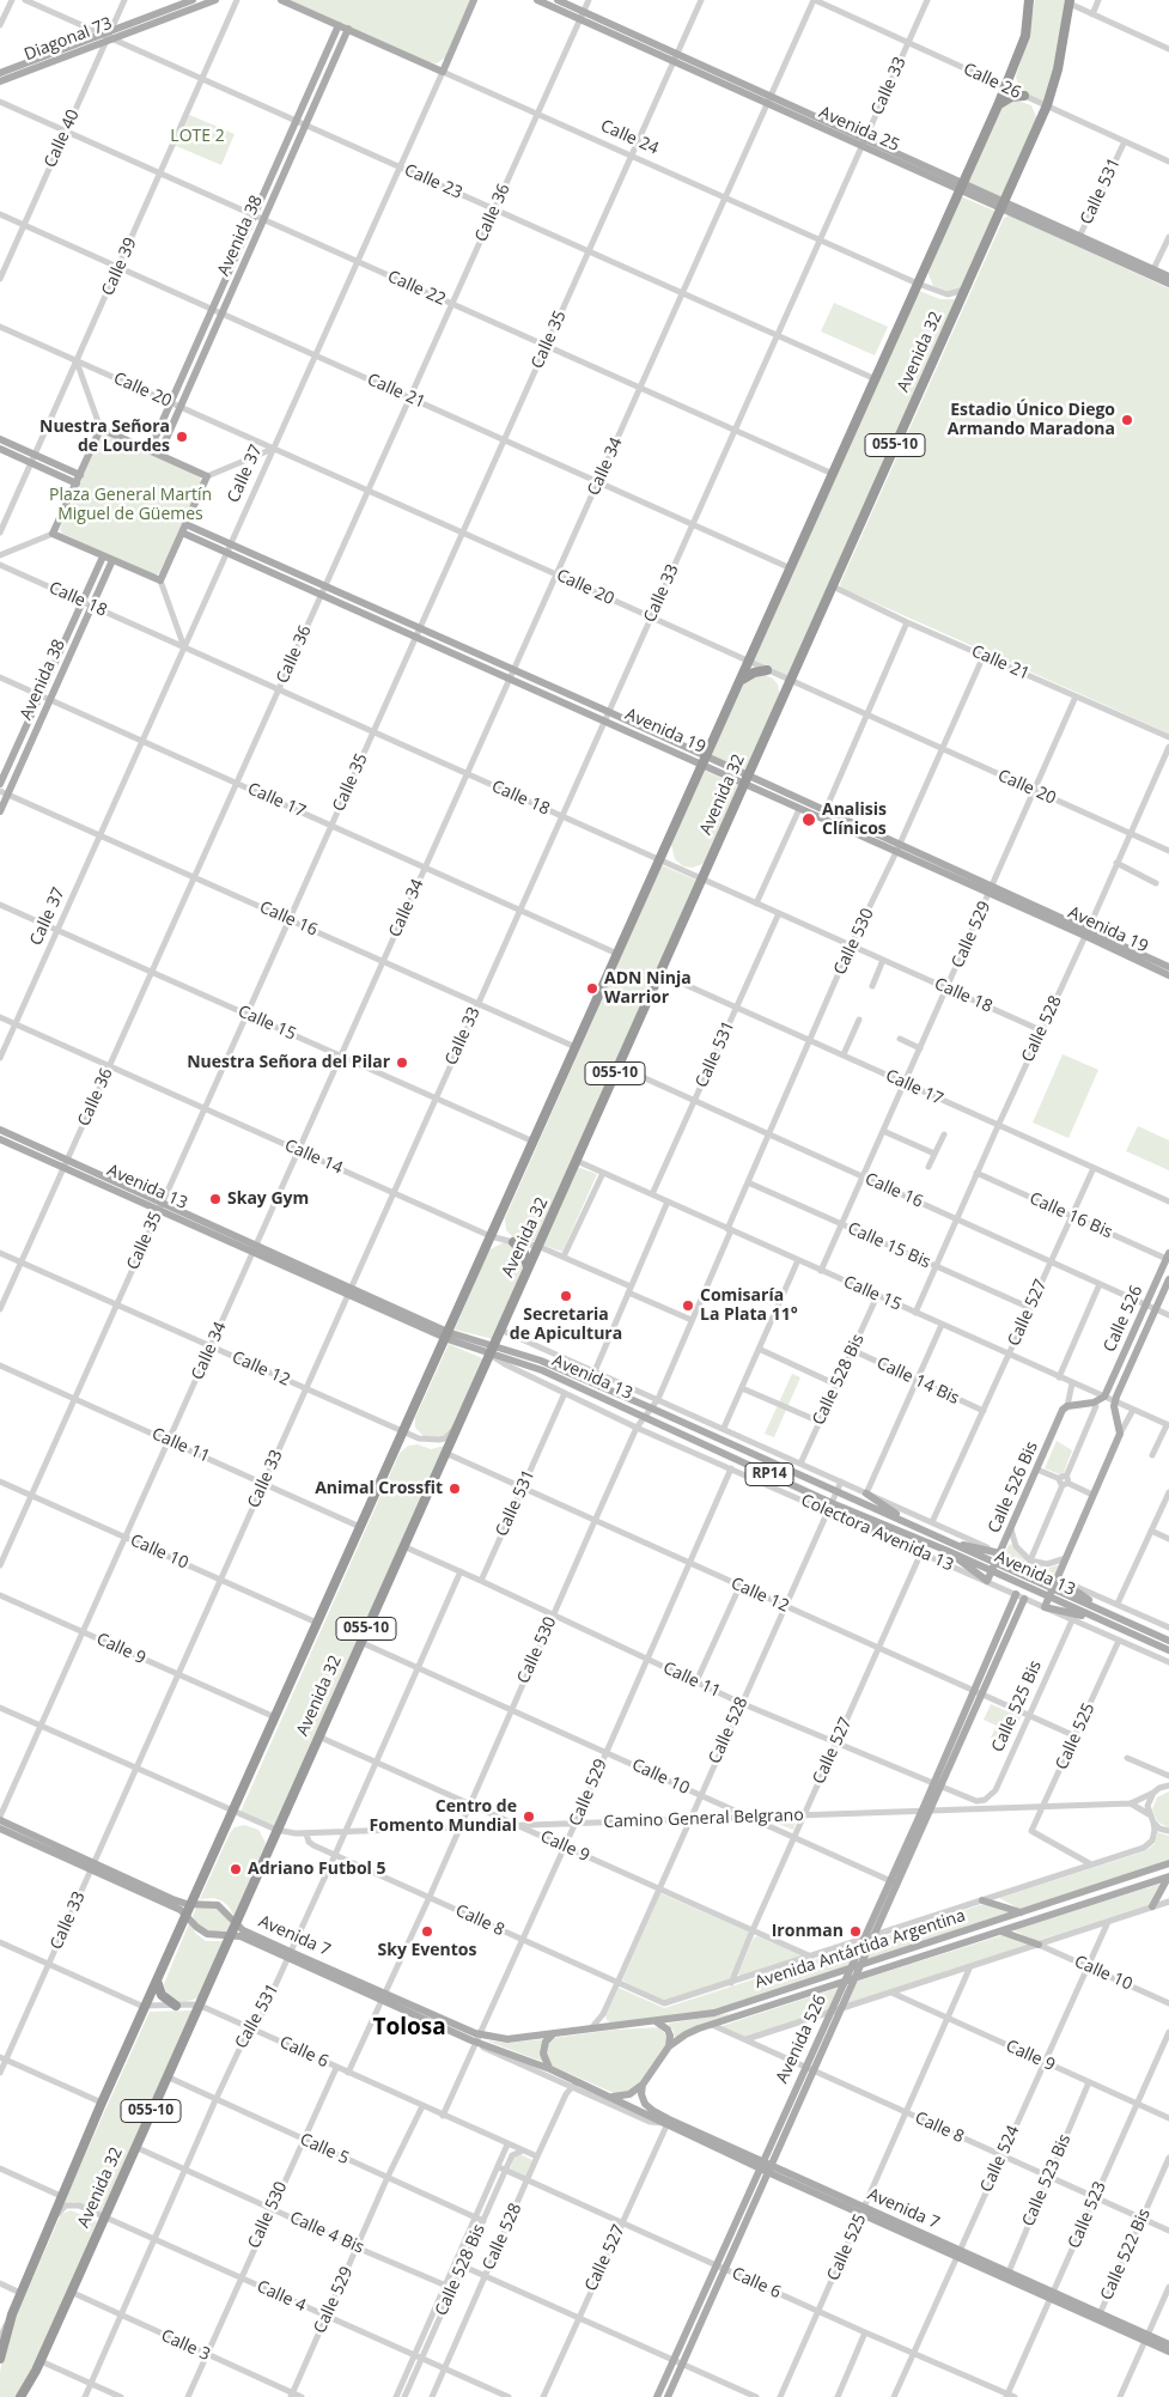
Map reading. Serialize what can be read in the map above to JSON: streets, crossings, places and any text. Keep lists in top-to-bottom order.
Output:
{
  "streets": {
    "highway": ["Avenida 32", "055-10"],
    "main road": [
      "Diagonal 73",
      "Avenida 25",
      "Calle 24",
      "Avenida 38",
      "Calle 37",
      "Avenida 19",
      "Avenida 13",
      "Calle 526",
      "RP14",
      "Calle 526 Bis",
      "Avenida 7",
      "Avenida Antártida Argentina",
      "Avenida 526"
    ],
    "street": [
      "Calle 26",
      "Calle 33",
      "Calle 40",
      "Calle 23",
      "Calle 531",
      "Calle 36",
      "Calle 39",
      "Calle 22",
      "Calle 35",
      "Calle 20",
      "Calle 21",
      "Calle 34",
      "Calle 18",
      "Calle 17",
      "Calle 16",
      "Calle 529",
      "Calle 530",
      "Calle 15",
      "Calle 528",
      "Calle 14",
      "Calle 16 Bis",
      "Calle 15 Bis",
      "Calle 527",
      "Calle 12",
      "Calle 528 Bis",
      "Calle 14 Bis",
      "Calle 11",
      "Colectora Avenida 13",
      "Calle 10",
      "Calle 9",
      "Calle 525 Bis",
      "Calle 525",
      "Camino General Belgrano",
      "Calle 8",
      "Calle 6",
      "Calle 5",
      "Calle 524",
      "Calle 523 Bis",
      "Calle 523",
      "Calle 4 Bis",
      "Calle 522 Bis",
      "Calle 4",
      "Calle 3"
    ]
  },
  "crossings": [
    ["Diagonal 73", "Calle 40"],
    ["Diagonal 73", "Calle 23"],
    ["Calle 26", "Calle 33"],
    ["Calle 26", "Calle 531"],
    ["Calle 26", "Avenida 32"],
    ["Calle 26", "055-10"],
    ["Calle 26", "Calle 34"],
    ["Calle 33", "Avenida 25"],
    ["Calle 33", "Calle 24"],
    ["Calle 33", "Calle 23"],
    ["Calle 33", "Calle 22"],
    ["Calle 33", "Calle 20"],
    ["Calle 33", "Calle 21"],
    ["Calle 33", "Calle 18"],
    ["Calle 33", "Avenida 19"],
    ["Calle 33", "Calle 17"],
    ["Calle 33", "Calle 16"],
    ["Calle 33", "Calle 15"],
    ["Calle 33", "Calle 14"],
    ["Calle 33", "Avenida 13"],
    ["Calle 33", "Calle 12"],
    ["Calle 33", "Calle 11"],
    ["Calle 33", "Calle 10"],
    ["Calle 33", "Calle 9"],
    ["Calle 33", "Avenida 7"],
    ["Calle 33", "Calle 6"],
    ["Avenida 25", "Calle 531"],
    ["Avenida 25", "Calle 36"],
    ["Avenida 25", "Calle 35"],
    ["Avenida 25", "Avenida 32"],
    ["Avenida 25", "Calle 34"],
    ["Calle 24", "Calle 36"],
    ["Calle 24", "Avenida 38"],
    ["Calle 24", "Calle 35"],
    ["Calle 24", "Avenida 32"],
    ["Calle 24", "Calle 34"],
    ["Calle 24", "Calle 37"],
    ["Calle 40", "Calle 23"],
    ["Calle 40", "Calle 22"],
    ["Calle 40", "Calle 21"],
    ["Calle 23", "Calle 36"],
    ["Calle 23", "Avenida 38"],
    ["Calle 23", "Calle 39"],
    ["Calle 23", "Calle 35"],
    ["Calle 23", "Avenida 32"],
    ["Calle 23", "Calle 34"],
    ["Calle 23", "Calle 37"],
    ["Calle 531", "Calle 18"],
    ["Calle 531", "Calle 17"],
    ["Calle 531", "Calle 16"],
    ["Calle 531", "Calle 15"],
    ["Calle 531", "Calle 12"],
    ["Calle 531", "Calle 11"],
    ["Calle 531", "Colectora Avenida 13"],
    ["Calle 531", "Calle 10"],
    ["Calle 531", "Calle 9"],
    ["Calle 531", "Camino General Belgrano"],
    ["Calle 531", "Calle 8"],
    ["Calle 531", "Avenida 7"],
    ["Calle 531", "Calle 6"],
    ["Calle 531", "Calle 5"],
    ["Calle 531", "Calle 4 Bis"],
    ["Calle 531", "Calle 4"],
    ["Calle 531", "Calle 3"],
    ["Calle 36", "Calle 22"],
    ["Calle 36", "Calle 20"],
    ["Calle 36", "Calle 21"],
    ["Calle 36", "Calle 18"],
    ["Calle 36", "Avenida 19"],
    ["Calle 36", "Calle 17"],
    ["Calle 36", "Calle 16"],
    ["Calle 36", "Calle 15"],
    ["Calle 36", "Calle 14"],
    ["Calle 36", "Avenida 13"],
    ["Calle 36", "Calle 12"],
    ["Avenida 38", "Calle 22"],
    ["Avenida 38", "Calle 20"],
    ["Avenida 38", "Calle 21"],
    ["Avenida 38", "Calle 18"],
    ["Avenida 38", "Calle 17"],
    ["Avenida 38", "Calle 16"],
    ["Calle 39", "Calle 22"],
    ["Calle 39", "Calle 20"],
    ["Calle 39", "Calle 21"],
    ["Calle 22", "Calle 35"],
    ["Calle 22", "Avenida 32"],
    ["Calle 22", "Calle 34"],
    ["Calle 22", "Calle 37"],
    ["Calle 35", "Calle 20"],
    ["Calle 35", "Calle 21"],
    ["Calle 35", "Calle 18"],
    ["Calle 35", "Avenida 19"],
    ["Calle 35", "Calle 17"],
    ["Calle 35", "Calle 16"],
    ["Calle 35", "Calle 15"],
    ["Calle 35", "Calle 14"],
    ["Calle 35", "Avenida 13"],
    ["Calle 35", "Calle 12"],
    ["Calle 35", "Calle 11"],
    ["Calle 35", "Calle 10"],
    ["Avenida 32", "Calle 20"],
    ["Avenida 32", "Calle 21"],
    ["Avenida 32", "055-10"],
    ["Avenida 32", "Calle 18"],
    ["Avenida 32", "Avenida 19"],
    ["Avenida 32", "Calle 17"],
    ["Avenida 32", "Calle 16"],
    ["Avenida 32", "Calle 15"],
    ["Avenida 32", "Calle 14"],
    ["Avenida 32", "Avenida 13"],
    ["Avenida 32", "Calle 12"],
    ["Avenida 32", "Calle 11"],
    ["Avenida 32", "Colectora Avenida 13"],
    ["Avenida 32", "Calle 10"],
    ["Avenida 32", "Calle 9"],
    ["Avenida 32", "Camino General Belgrano"],
    ["Avenida 32", "Avenida 7"],
    ["Avenida 32", "Calle 6"],
    ["Avenida 32", "Calle 5"],
    ["Avenida 32", "Calle 4 Bis"],
    ["Avenida 32", "Calle 4"],
    ["Avenida 32", "Calle 3"],
    ["Calle 20", "Calle 34"],
    ["Calle 20", "Calle 37"],
    ["Calle 20", "Calle 529"],
    ["Calle 20", "Calle 530"],
    ["Calle 20", "Calle 528"],
    ["Calle 21", "Calle 34"],
    ["Calle 21", "Calle 37"],
    ["Calle 21", "Calle 529"],
    ["Calle 21", "Calle 530"],
    ["Calle 34", "Calle 18"],
    ["Calle 34", "Avenida 19"],
    ["Calle 34", "Calle 17"],
    ["Calle 34", "Calle 16"],
    ["Calle 34", "Calle 15"],
    ["Calle 34", "Calle 14"],
    ["Calle 34", "Avenida 13"],
    ["Calle 34", "Calle 12"],
    ["Calle 34", "Calle 11"],
    ["Calle 34", "Calle 10"],
    ["Calle 34", "Calle 9"],
    ["Calle 34", "Avenida 7"],
    ["Calle 37", "Calle 18"],
    ["Calle 37", "Avenida 19"],
    ["Calle 37", "Calle 17"],
    ["Calle 37", "Calle 16"],
    ["Calle 37", "Calle 15"],
    ["Calle 37", "Calle 14"],
    ["Calle 18", "Calle 529"],
    ["Calle 18", "Calle 530"],
    ["Calle 18", "Calle 528"],
    ["Avenida 19", "Calle 529"],
    ["Avenida 19", "Calle 530"],
    ["Avenida 19", "Calle 528"],
    ["Calle 17", "Calle 529"],
    ["Calle 17", "Calle 530"],
    ["Calle 17", "Calle 528"],
    ["Calle 17", "Calle 527"],
    ["Calle 16", "Calle 529"],
    ["Calle 16", "Calle 530"],
    ["Calle 16", "Calle 528"],
    ["Calle 16", "Calle 527"],
    ["Calle 16", "Calle 526"],
    ["Calle 529", "Calle 15"],
    ["Calle 529", "Calle 15 Bis"],
    ["Calle 529", "Calle 12"],
    ["Calle 529", "Calle 11"],
    ["Calle 529", "Colectora Avenida 13"],
    ["Calle 529", "Calle 10"],
    ["Calle 529", "Calle 9"],
    ["Calle 529", "Camino General Belgrano"],
    ["Calle 529", "Calle 8"],
    ["Calle 529", "Avenida 7"],
    ["Calle 529", "Calle 6"],
    ["Calle 529", "Calle 5"],
    ["Calle 529", "Calle 4 Bis"],
    ["Calle 529", "Calle 4"],
    ["Calle 529", "Calle 3"],
    ["Calle 530", "Calle 15"],
    ["Calle 530", "Calle 14"],
    ["Calle 530", "Avenida 13"],
    ["Calle 530", "Calle 15 Bis"],
    ["Calle 530", "Calle 12"],
    ["Calle 530", "Calle 11"],
    ["Calle 530", "Colectora Avenida 13"],
    ["Calle 530", "Calle 10"],
    ["Calle 530", "Calle 9"],
    ["Calle 530", "Camino General Belgrano"],
    ["Calle 530", "Calle 8"],
    ["Calle 530", "Avenida 7"],
    ["Calle 530", "Calle 6"],
    ["Calle 530", "Calle 5"],
    ["Calle 530", "Calle 4 Bis"],
    ["Calle 530", "Calle 4"],
    ["Calle 530", "Calle 3"],
    ["Calle 15", "Calle 528"],
    ["Calle 15", "Calle 527"],
    ["Calle 15", "Calle 526"],
    ["Calle 15", "Calle 528 Bis"],
    ["Calle 15", "Calle 526 Bis"],
    ["Calle 528", "Avenida 13"],
    ["Calle 528", "Calle 16 Bis"],
    ["Calle 528", "Calle 15 Bis"],
    ["Calle 528", "Calle 12"],
    ["Calle 528", "Calle 11"],
    ["Calle 528", "Colectora Avenida 13"],
    ["Calle 528", "Calle 10"],
    ["Calle 528", "Calle 9"],
    ["Calle 528", "Camino General Belgrano"],
    ["Calle 528", "Calle 8"],
    ["Calle 528", "Avenida 7"],
    ["Calle 528", "Avenida Antártida Argentina"],
    ["Calle 528", "Calle 6"],
    ["Calle 528", "Calle 4"],
    ["Avenida 13", "Calle 526 Bis"],
    ["Avenida 13", "Colectora Avenida 13"],
    ["Calle 16 Bis", "Calle 527"],
    ["Calle 16 Bis", "Calle 526"],
    ["Calle 15 Bis", "Calle 527"],
    ["Calle 527", "Calle 12"],
    ["Calle 527", "Calle 14 Bis"],
    ["Calle 527", "Calle 11"],
    ["Calle 527", "Colectora Avenida 13"],
    ["Calle 527", "Calle 10"],
    ["Calle 527", "Calle 9"],
    ["Calle 527", "Camino General Belgrano"],
    ["Calle 527", "Calle 8"],
    ["Calle 527", "Avenida 7"],
    ["Calle 527", "Calle 6"],
    ["Calle 12", "Calle 525 Bis"],
    ["Calle 12", "Calle 525"],
    ["Calle 12", "Avenida 526"],
    ["Calle 528 Bis", "Calle 14 Bis"],
    ["Calle 528 Bis", "Colectora Avenida 13"],
    ["Calle 528 Bis", "Calle 6"],
    ["Calle 528 Bis", "Calle 5"],
    ["Calle 528 Bis", "Calle 4 Bis"],
    ["Calle 528 Bis", "Calle 4"],
    ["Calle 11", "Calle 525 Bis"],
    ["Calle 11", "Avenida 526"],
    ["Calle 526 Bis", "Colectora Avenida 13"],
    ["Colectora Avenida 13", "Calle 525 Bis"],
    ["Colectora Avenida 13", "Calle 525"],
    ["Colectora Avenida 13", "Avenida 526"],
    ["Calle 10", "Camino General Belgrano"],
    ["Calle 10", "Avenida 526"],
    ["Calle 10", "Calle 524"],
    ["Calle 9", "Calle 525"],
    ["Calle 9", "Camino General Belgrano"],
    ["Calle 9", "Calle 524"],
    ["Calle 9", "Calle 523 Bis"],
    ["Calle 9", "Calle 523"],
    ["Calle 525", "Camino General Belgrano"],
    ["Calle 525", "Calle 8"],
    ["Calle 525", "Avenida 7"],
    ["Calle 525", "Calle 6"],
    ["Camino General Belgrano", "Calle 8"],
    ["Camino General Belgrano", "Avenida 526"],
    ["Calle 8", "Avenida Antártida Argentina"],
    ["Calle 8", "Avenida 526"],
    ["Calle 8", "Calle 524"],
    ["Calle 8", "Calle 523 Bis"],
    ["Calle 8", "Calle 523"],
    ["Calle 8", "Calle 522 Bis"],
    ["Avenida 7", "Avenida Antártida Argentina"],
    ["Avenida 7", "Avenida 526"],
    ["Avenida 7", "Calle 524"],
    ["Avenida 7", "Calle 523 Bis"],
    ["Avenida 7", "Calle 523"],
    ["Avenida 7", "Calle 522 Bis"],
    ["Avenida 526", "Calle 6"],
    ["Calle 6", "Calle 524"],
    ["Calle 6", "Calle 523"]
  ],
  "districts": ["Tolosa"],
  "parks": ["LOTE 2", "Plaza General Martín Miguel de Güemes"],
  "places": [
    "Estadio Único Diego Armando Maradona",
    "Nuestra Señora de Lourdes",
    "Analisis Clínicos",
    "ADN Ninja Warrior",
    "Nuestra Señora del Pilar",
    "Skay Gym",
    "Secretaria de Apicultura",
    "Comisaría La Plata 11°",
    "Animal Crossfit",
    "Centro de Fomento Mundial",
    "Adriano Futbol 5",
    "Sky Eventos",
    "Ironman"
  ]
}
